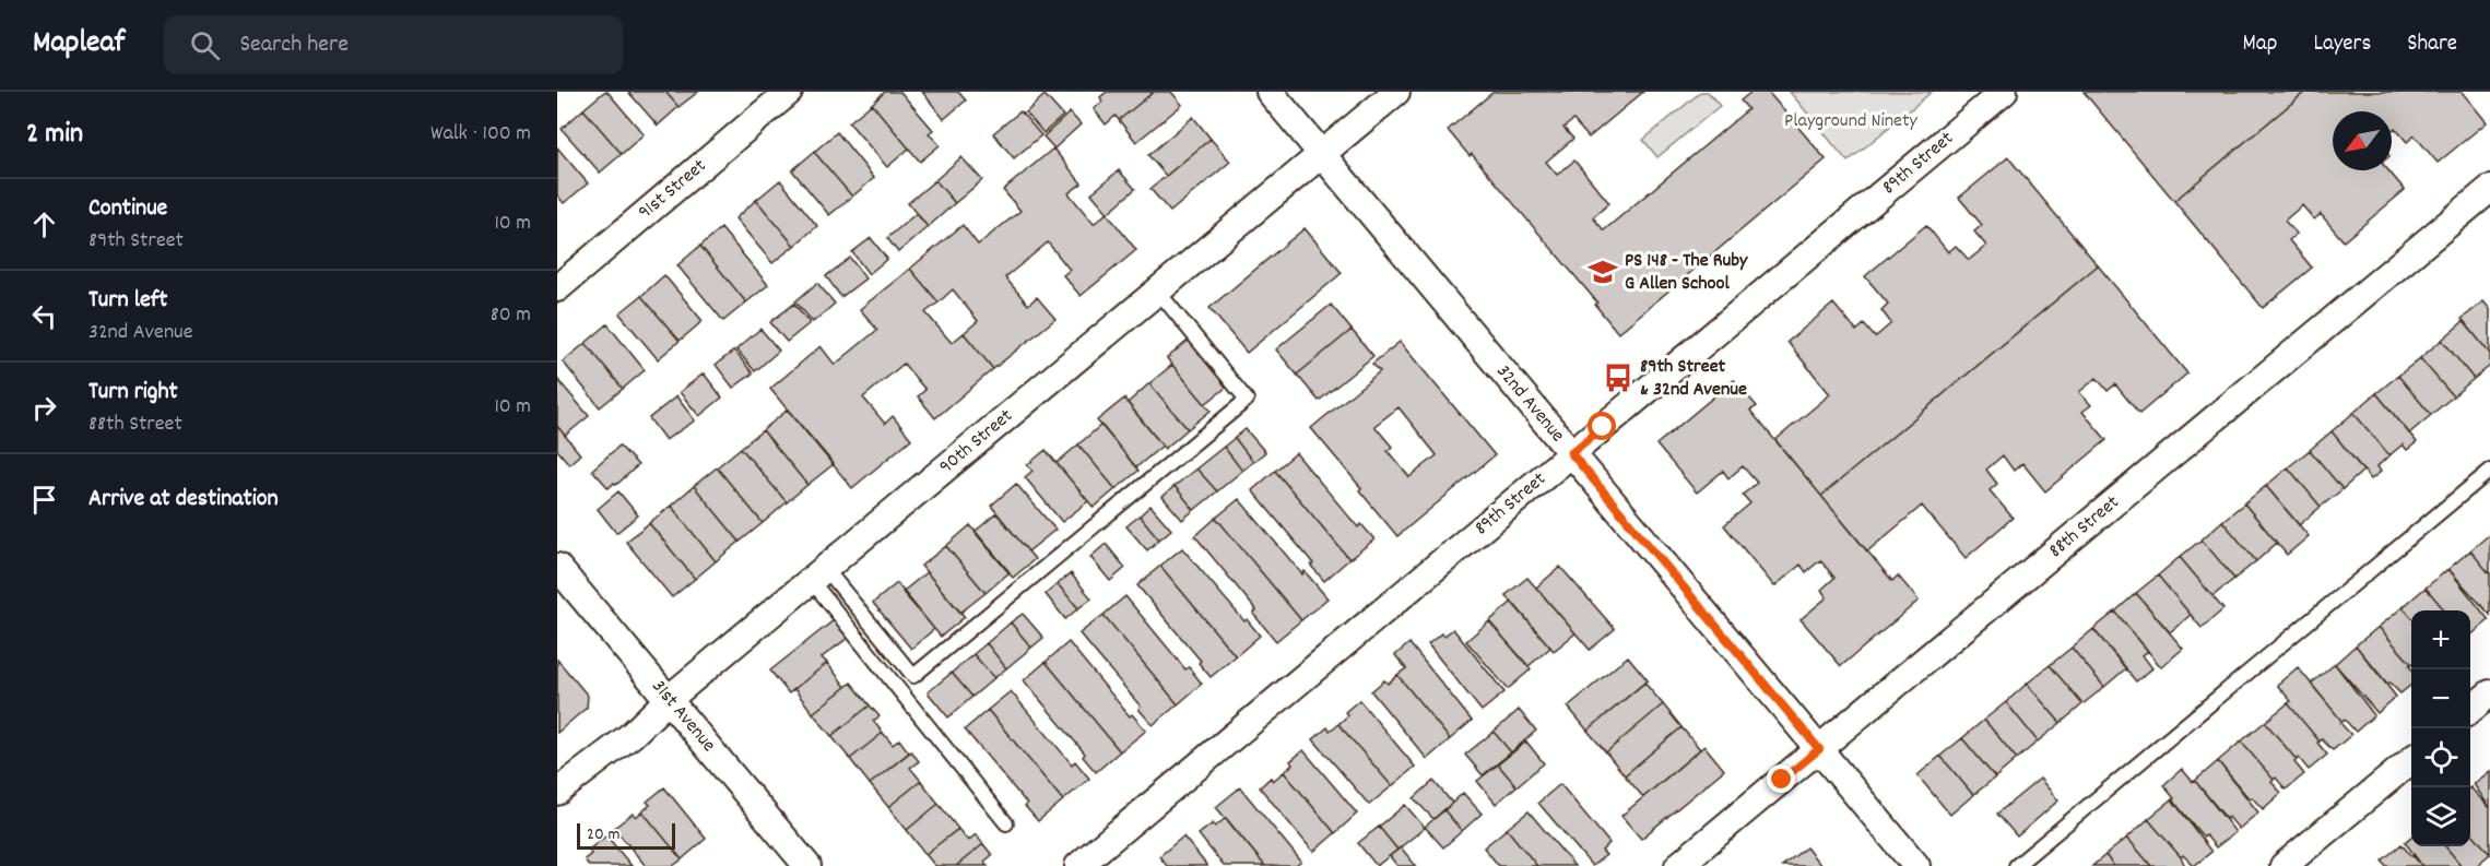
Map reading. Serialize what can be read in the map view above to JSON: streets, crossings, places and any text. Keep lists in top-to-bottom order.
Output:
{
  "streets": {
    "street": [
      "89th Street",
      "91st Street",
      "32nd Avenue",
      "90th Street",
      "88th Street",
      "31st Avenue"
    ]
  },
  "crossings": [
    ["89th Street", "32nd Avenue"],
    ["32nd Avenue", "90th Street"],
    ["32nd Avenue", "88th Street"],
    ["90th Street", "31st Avenue"]
  ],
  "parks": ["Playground Ninety"],
  "places": {
    "school or university": ["PS 148 - The Ruby G Allen School"],
    "bus stop": ["89th Street & 32nd Avenue"]
  },
  "scale_bar": "20 m",
  "north": "bottom left",
  "page": {
    "header": "Mapleaf",
    "search": "Search here",
    "nav": ["Map", "Layers", "Share"],
    "heading": ["2 min", "Walk · 100 m"],
    "list": [
      ["Continue", "89th Street", "10 m"],
      ["Turn left", "32nd Avenue", "80 m"],
      ["Turn right", "88th Street", "10 m"],
      "Arrive at destination"
    ],
    "map_buttons": ["+", "−"],
    "scale": "20 m"
  }
}
